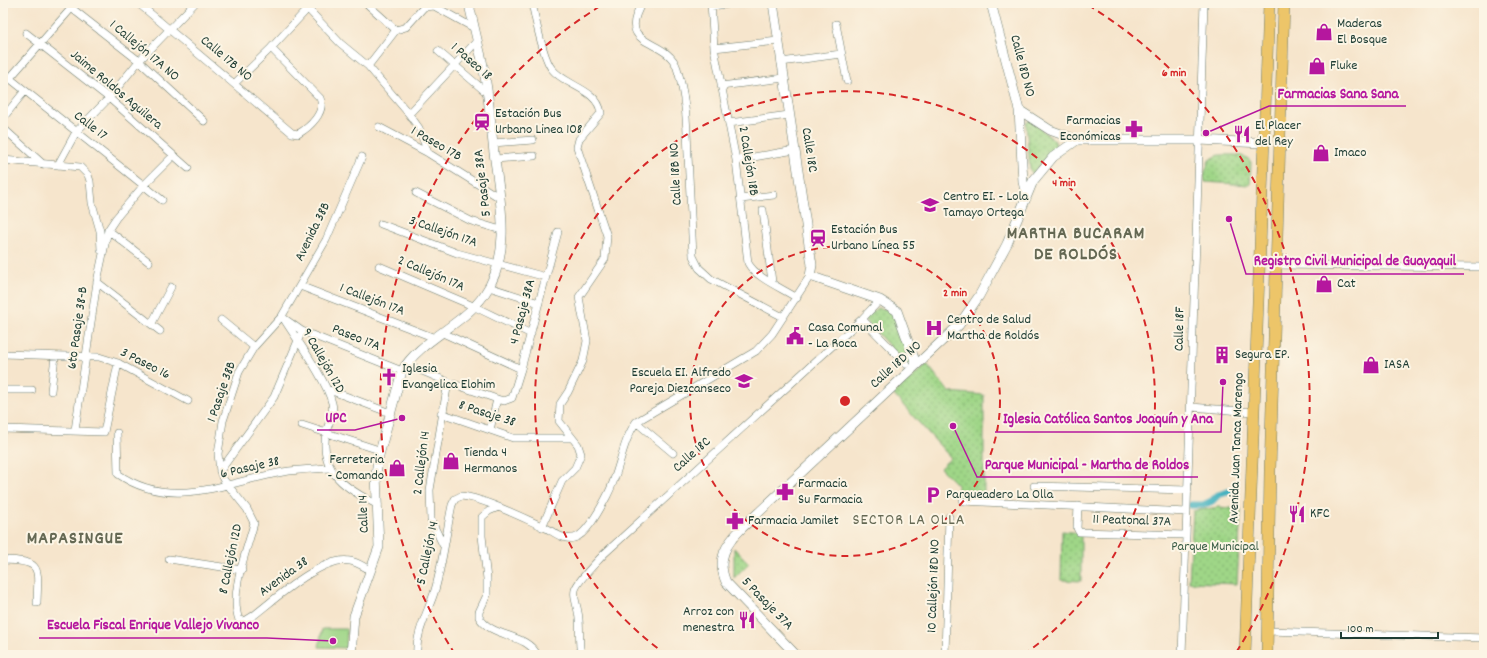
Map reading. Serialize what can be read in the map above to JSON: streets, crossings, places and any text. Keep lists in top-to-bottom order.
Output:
{
  "streets": {
    "main road": ["Avenida Juan Tanca Marengo"],
    "street": [
      "1 Callejón 17A NO",
      "Calle 17B NO",
      "1 Paseo 18",
      "Calle 18D NO",
      "Jaime Roldos Aguilera",
      "Calle 17",
      "1 Paseo 17B",
      "Calle 18C",
      "2 Callejón 18B",
      "Calle 18B NO",
      "5 Pasaje 38A",
      "Avenida 38B",
      "3 Callejón 17A",
      "2 Callejón 17A",
      "1 Callejón 17A",
      "4 Pasaje 38A",
      "6to Pasaje 38-B",
      "Calle 18F",
      "Paseo 17A",
      "9 Callejón 12D",
      "3 Paseo 16",
      "1 Pasaje 38B",
      "8 Pasaje 38",
      "2 Callejón 14",
      "6 Pasaje 38",
      "Calle 14",
      "11 Peatonal 37A",
      "5 Callejón 14",
      "8 Callejón 12D",
      "Avenida 38",
      "10 Callejón 18D NO",
      "5 Pasaje 37A"
    ]
  },
  "crossings": [
    ["1 Paseo 18", "5 Pasaje 38A"],
    ["Calle 18D NO", "5 Pasaje 37A"],
    ["1 Paseo 17B", "5 Pasaje 38A"],
    ["Calle 18C", "2 Callejón 18B"],
    ["Calle 18C", "Calle 18B NO"],
    ["5 Pasaje 38A", "3 Callejón 17A"],
    ["5 Pasaje 38A", "2 Callejón 17A"],
    ["5 Pasaje 38A", "1 Callejón 17A"],
    ["5 Pasaje 38A", "Paseo 17A"],
    ["5 Pasaje 38A", "Calle 14"],
    ["Avenida 38B", "1 Callejón 17A"],
    ["Avenida 38B", "Paseo 17A"],
    ["Avenida 38B", "9 Callejón 12D"],
    ["Avenida 38B", "1 Pasaje 38B"],
    ["3 Callejón 17A", "4 Pasaje 38A"],
    ["2 Callejón 17A", "4 Pasaje 38A"],
    ["1 Callejón 17A", "4 Pasaje 38A"],
    ["4 Pasaje 38A", "Paseo 17A"],
    ["6to Pasaje 38-B", "3 Paseo 16"],
    ["Calle 18F", "11 Peatonal 37A"],
    ["Paseo 17A", "9 Callejón 12D"],
    ["Paseo 17A", "1 Pasaje 38B"],
    ["Paseo 17A", "2 Callejón 14"],
    ["Paseo 17A", "Calle 14"],
    ["9 Callejón 12D", "1 Pasaje 38B"],
    ["9 Callejón 12D", "6 Pasaje 38"],
    ["1 Pasaje 38B", "6 Pasaje 38"],
    ["1 Pasaje 38B", "8 Callejón 12D"],
    ["8 Pasaje 38", "2 Callejón 14"],
    ["2 Callejón 14", "5 Callejón 14"],
    ["6 Pasaje 38", "8 Callejón 12D"],
    ["Calle 14", "Avenida 38"],
    ["8 Callejón 12D", "Avenida 38"]
  ],
  "districts": ["MARTHA BUCARAM DE ROLDÓS", "SECTOR LA OLLA", "MAPASINGUE"],
  "parks": ["Parque Municipal"],
  "places": {
    "shop": [
      "Maderas El Bosque",
      "Fluke",
      "Imaco",
      "Cat",
      "IASA",
      "Tienda 4 Hermanos",
      "Ferreteria - Comando"
    ],
    "station": ["Estación Bus Urbano Linea 108", "Estación Bus Urbano Línea 55"],
    "pharmacy": ["Farmacias Económicas", "Farmacia Su Farmacia", "Farmacia Jamilet"],
    "other": [
      "Farmacias Sana Sana",
      "Registro Civil Municipal de Guayaquil",
      "Iglesia Católica Santos Joaquín y Ana",
      "UPC",
      "Parque Municipal - Martha de Roldos",
      "Escuela Fiscal Enrique Vallejo Vivanco"
    ],
    "restaurant": ["El Placer del Rey", "KFC", "Arroz con menestra"],
    "school or university": ["Centro EI. - Lola Tamayo Ortega", "Escuela EI. Alfredo Pareja Diezcanseco"],
    "hospital": ["Centro de Salud Martha de Roldós"],
    "public building": ["Casa Comunal - La Roca"],
    "building": ["Segura EP."],
    "church": ["Iglesia Evangelica Elohim"],
    "parking": ["Parqueadero La Olla"]
  },
  "scale_bar": "100 m",
  "rings": ["6 min", "4 min", "2 min"]
}
